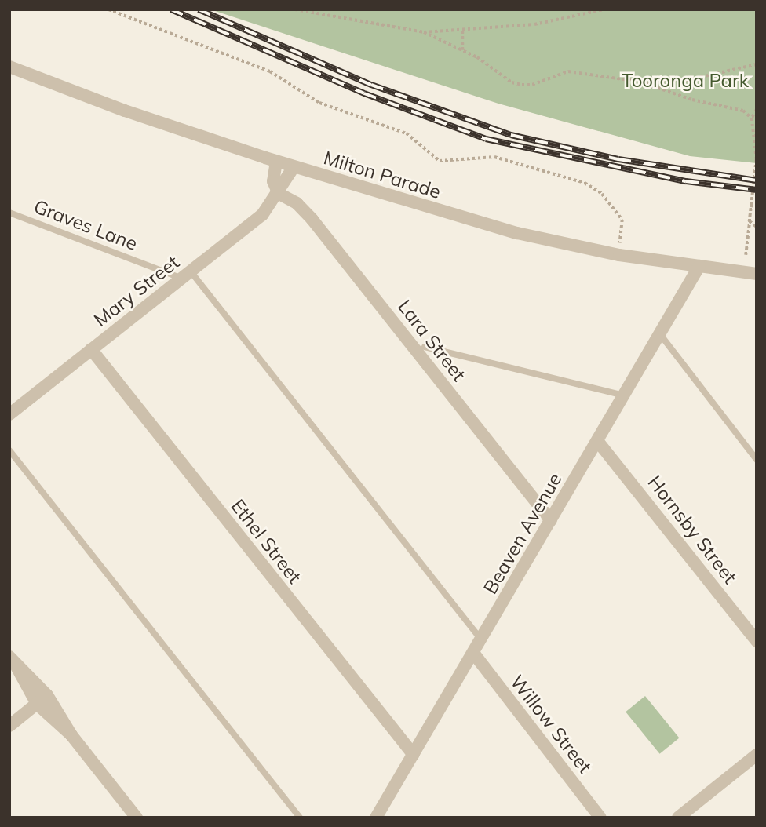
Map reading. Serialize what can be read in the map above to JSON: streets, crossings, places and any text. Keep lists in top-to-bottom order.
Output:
{
  "streets": {
    "street": [
      "Milton Parade",
      "Mary Street",
      "Lara Street",
      "Hornsby Street",
      "Beaven Avenue",
      "Ethel Street",
      "Willow Street"
    ],
    "lane": ["Graves Lane"]
  },
  "crossings": [
    ["Milton Parade", "Mary Street"],
    ["Milton Parade", "Beaven Avenue"],
    ["Graves Lane", "Mary Street"],
    ["Mary Street", "Lara Street"],
    ["Mary Street", "Ethel Street"],
    ["Lara Street", "Beaven Avenue"],
    ["Hornsby Street", "Beaven Avenue"],
    ["Beaven Avenue", "Ethel Street"],
    ["Beaven Avenue", "Willow Street"]
  ],
  "parks": ["Tooronga Park"]
}
